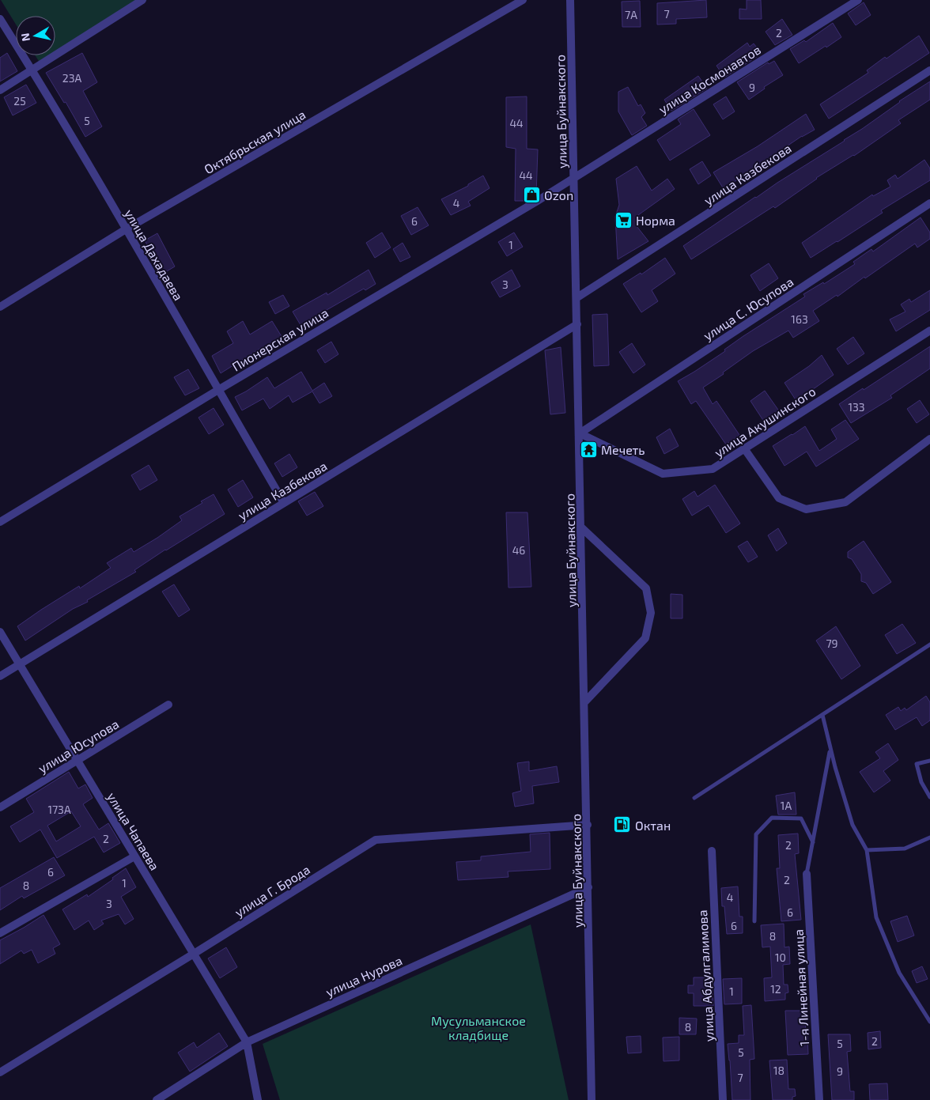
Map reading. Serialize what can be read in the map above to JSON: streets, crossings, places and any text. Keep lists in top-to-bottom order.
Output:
{
  "streets": {
    "street": [
      "улица Космонавтов",
      "улица Буйнакского",
      "Октябрьская улица",
      "улица Казбекова",
      "улица Дахадаева",
      "улица С. Юсупова",
      "Пионерская улица",
      "улица Акушинского",
      "улица Юсупова",
      "улица Чапаева",
      "улица Г. Брода",
      "улица Нурова",
      "улица Абдулгалимова",
      "1-я Линейная улица"
    ]
  },
  "crossings": [
    ["улица Космонавтов", "улица Буйнакского"],
    ["улица Космонавтов", "Пионерская улица"],
    ["улица Буйнакского", "улица Казбекова"],
    ["улица Буйнакского", "улица С. Юсупова"],
    ["улица Буйнакского", "Пионерская улица"],
    ["улица Буйнакского", "улица Акушинского"],
    ["улица Буйнакского", "улица Г. Брода"],
    ["улица Буйнакского", "улица Нурова"],
    ["Октябрьская улица", "улица Дахадаева"],
    ["улица Казбекова", "улица Дахадаева"],
    ["улица Казбекова", "улица Чапаева"],
    ["улица Дахадаева", "Пионерская улица"],
    ["улица С. Юсупова", "улица Акушинского"],
    ["улица Юсупова", "улица Чапаева"],
    ["улица Чапаева", "улица Г. Брода"],
    ["улица Чапаева", "улица Нурова"]
  ],
  "parks": ["Мусульманское кладбище"],
  "places": {
    "shop": ["Ozon"],
    "supermarket": ["Норма"],
    "temple": ["Мечеть"],
    "fuel station": ["Октан"]
  },
  "house_numbers": [
    "7",
    "7А",
    "2",
    "23А",
    "9",
    "25",
    "5",
    "44",
    "44",
    "4",
    "6",
    "1",
    "3",
    "163",
    "133",
    "46",
    "79",
    "1А",
    "173А",
    "2",
    "2",
    "6",
    "2",
    "1",
    "8",
    "4",
    "3",
    "6",
    "6",
    "8",
    "10",
    "12",
    "1",
    "8",
    "2",
    "5",
    "5",
    "18",
    "9",
    "7"
  ],
  "north": "left"
}
